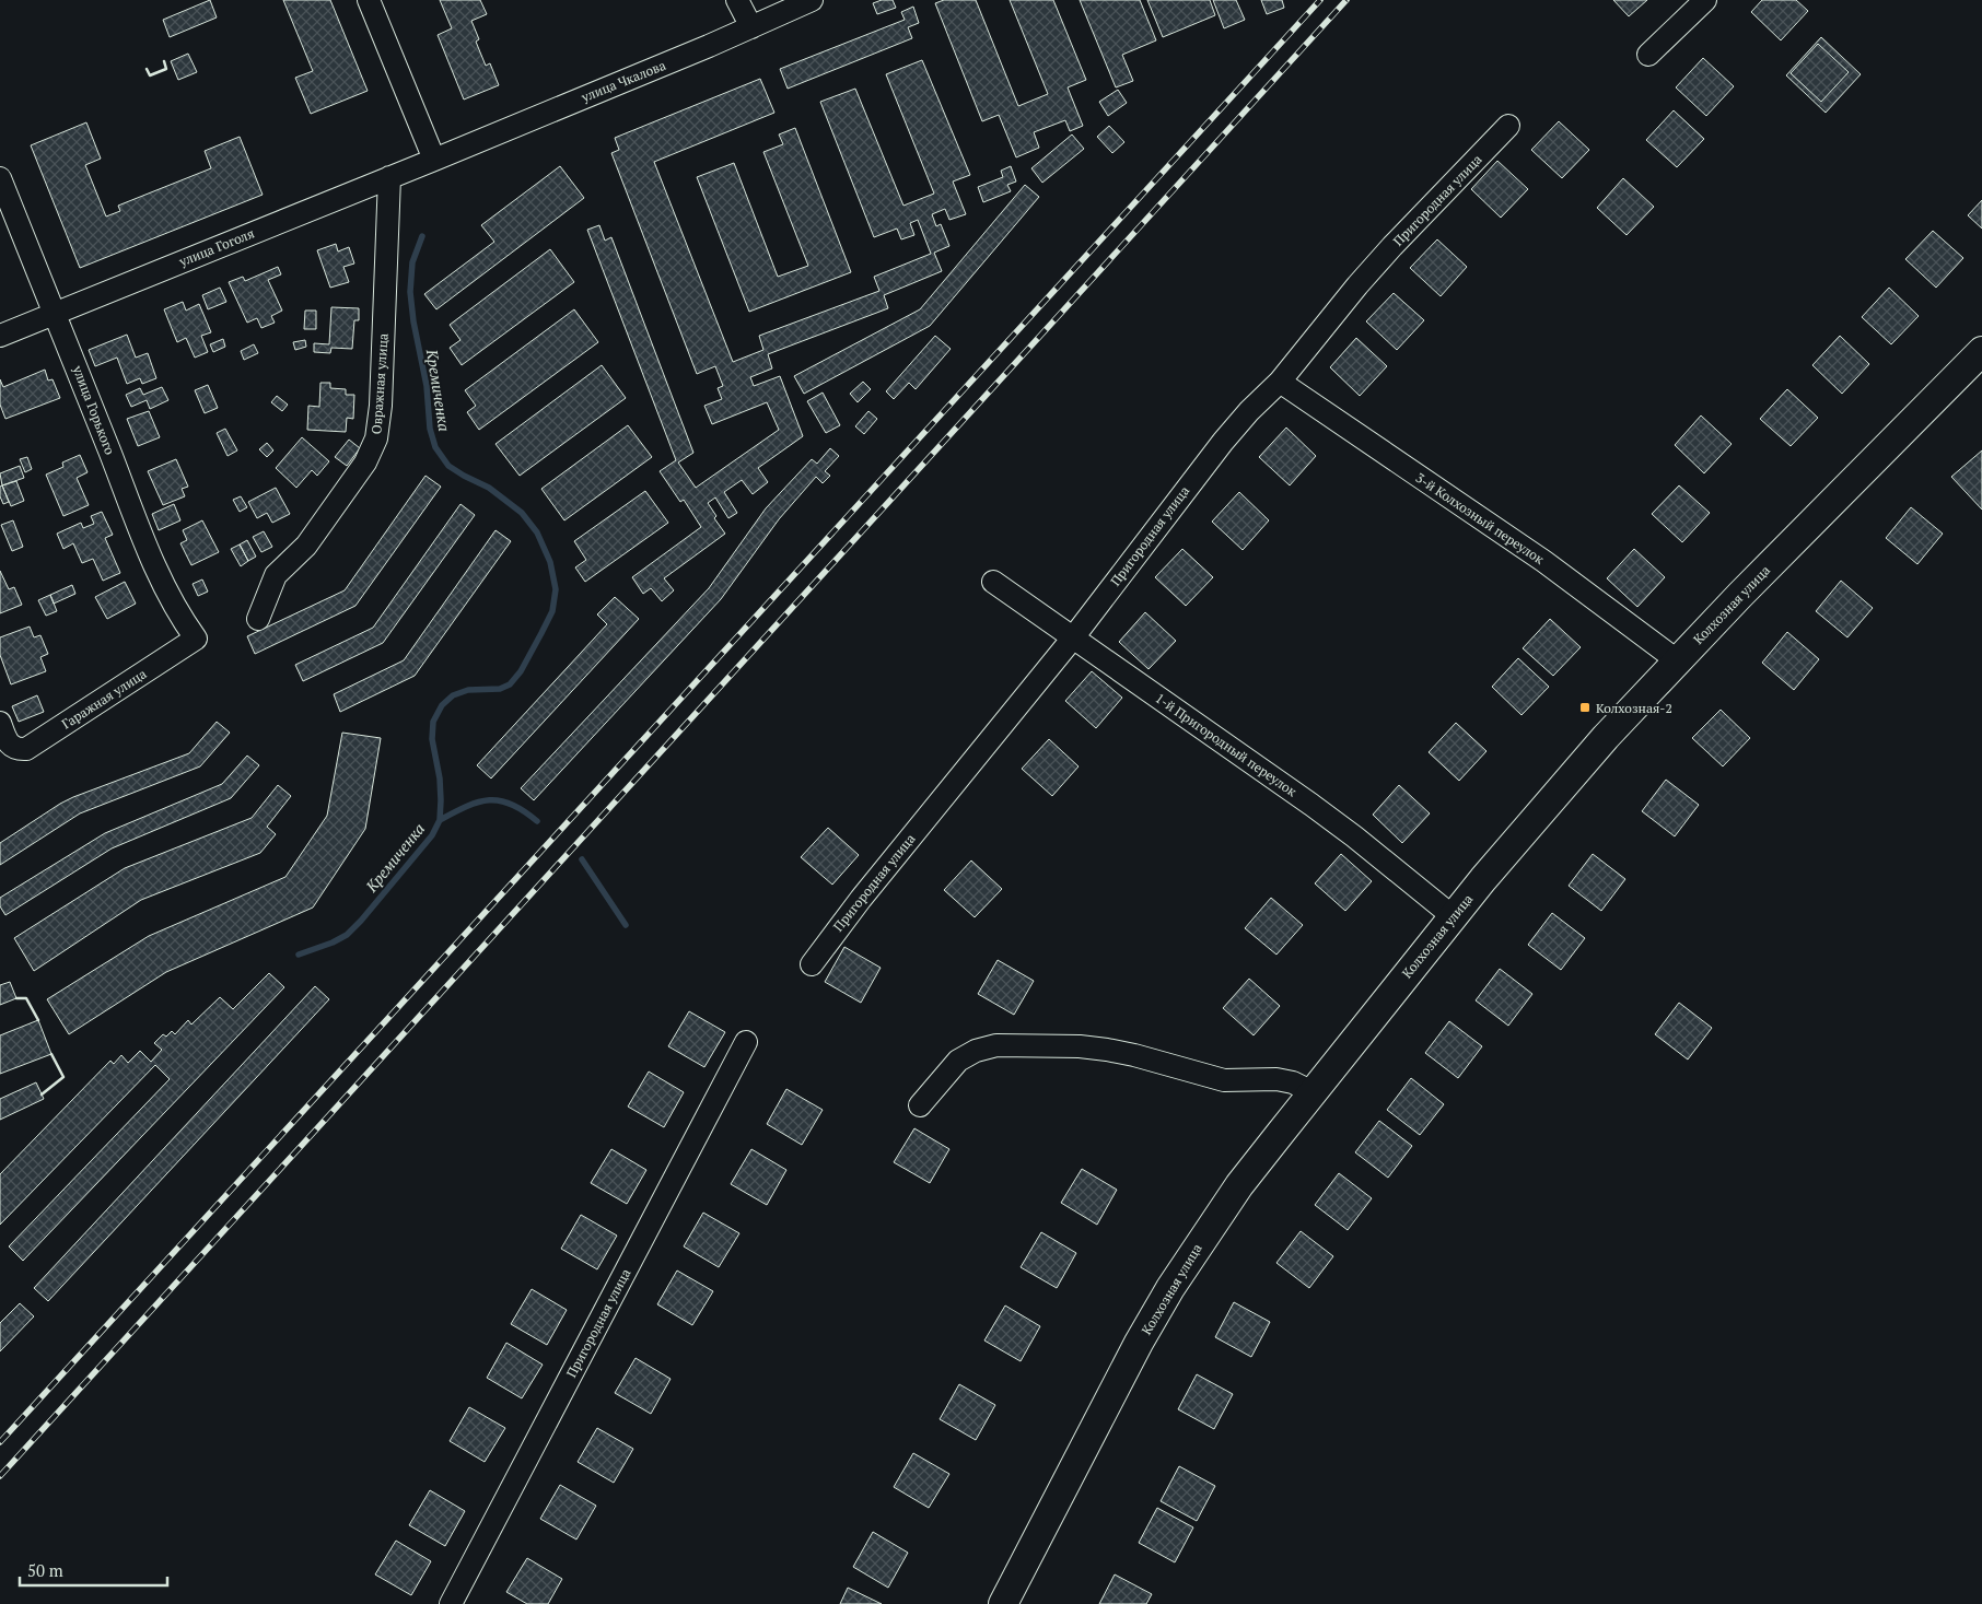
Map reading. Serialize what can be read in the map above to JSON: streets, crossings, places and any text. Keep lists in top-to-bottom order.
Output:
{
  "streets": {
    "main road": ["Колхозная улица"],
    "street": [
      "улица Чкалова",
      "Пригородная улица",
      "улица Гоголя",
      "Овражная улица",
      "улица Горького",
      "3-й Колхозный переулок",
      "Гаражная улица",
      "1-й Пригородный переулок"
    ]
  },
  "crossings": [
    ["улица Чкалова", "улица Гоголя"],
    ["Пригородная улица", "3-й Колхозный переулок"],
    ["Пригородная улица", "1-й Пригородный переулок"],
    ["улица Гоголя", "Овражная улица"],
    ["улица Гоголя", "улица Горького"],
    ["улица Горького", "Гаражная улица"],
    ["3-й Колхозный переулок", "Колхозная улица"],
    ["Колхозная улица", "1-й Пригородный переулок"]
  ],
  "water": ["Кремиченка"],
  "places": {
    "transit": ["Колхозная-2"]
  },
  "scale_bar": "50 m"
}
